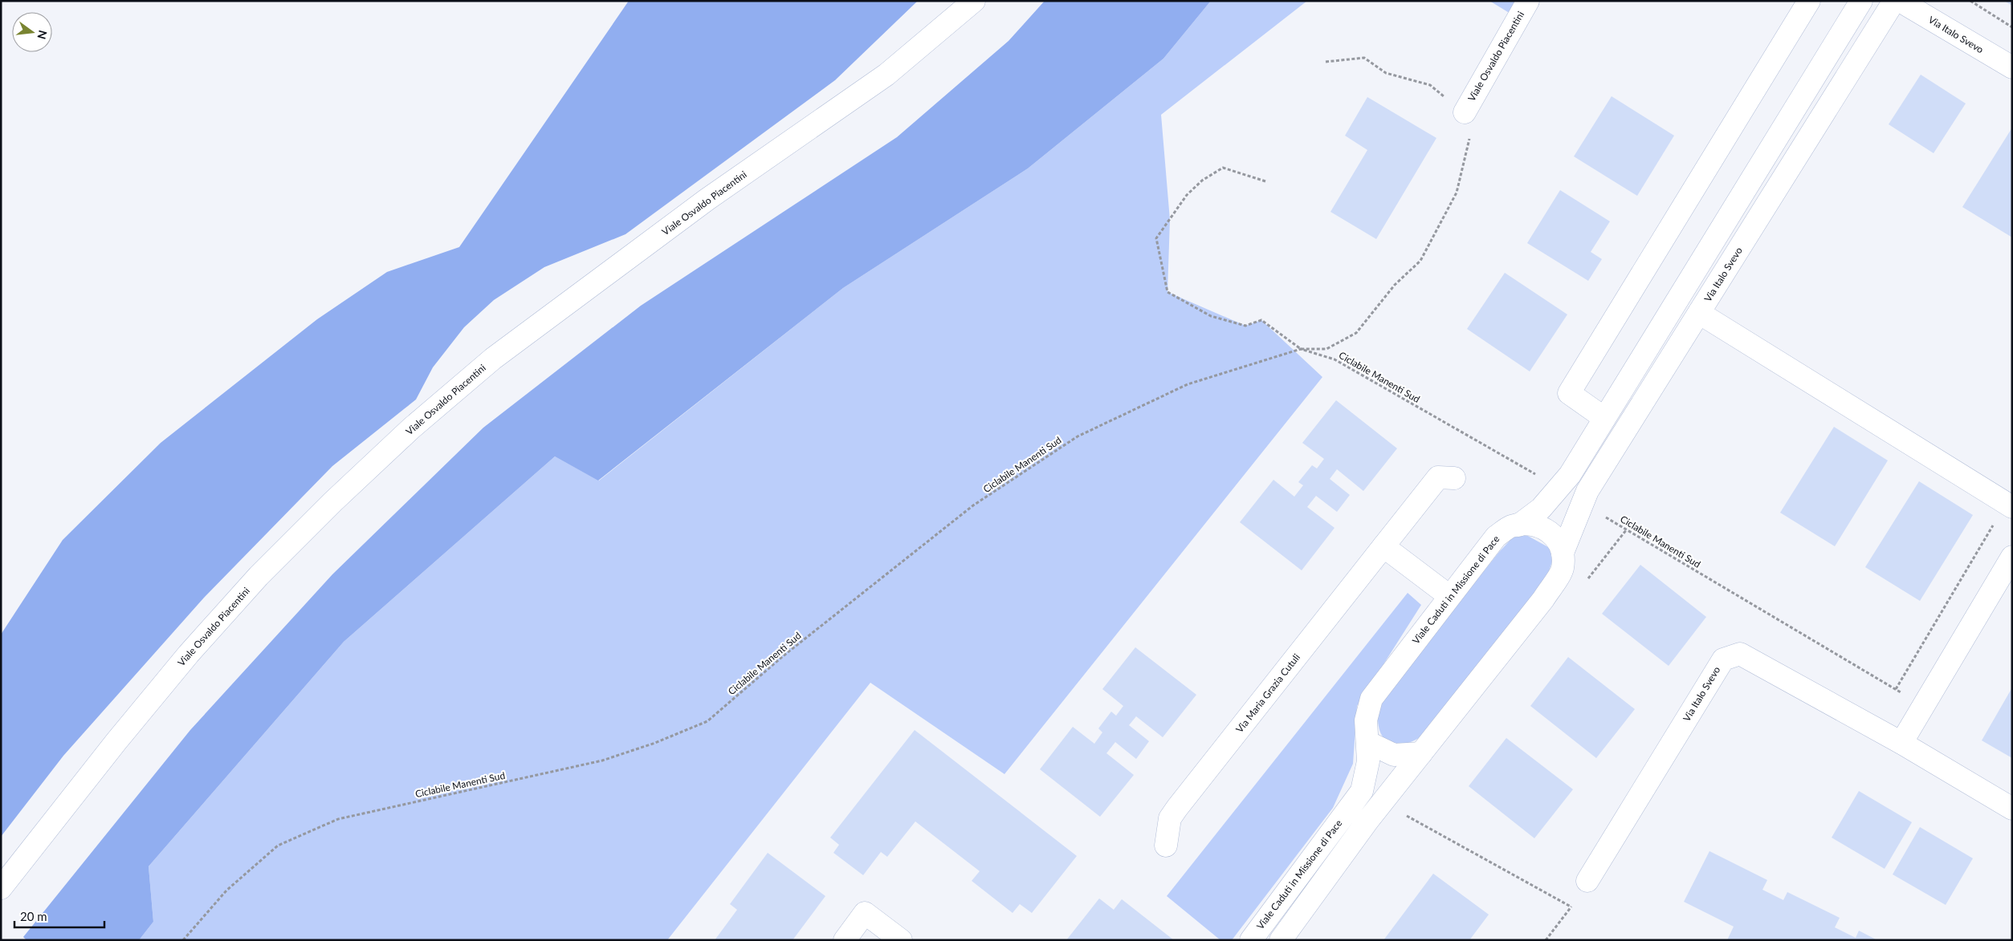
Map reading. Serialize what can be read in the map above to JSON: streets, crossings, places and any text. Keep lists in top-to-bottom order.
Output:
{
  "streets": {
    "street": [
      "Via Italo Svevo",
      "Viale Osvaldo Piacentini",
      "Viale Caduti in Missione di Pace",
      "Via Maria Grazia Cutuli"
    ],
    "path": ["Ciclabile Manenti Sud"]
  },
  "crossings": [
    ["Via Italo Svevo", "Ciclabile Manenti Sud"],
    ["Via Italo Svevo", "Viale Caduti in Missione di Pace"]
  ],
  "scale_bar": "20 m",
  "north": "right"
}
